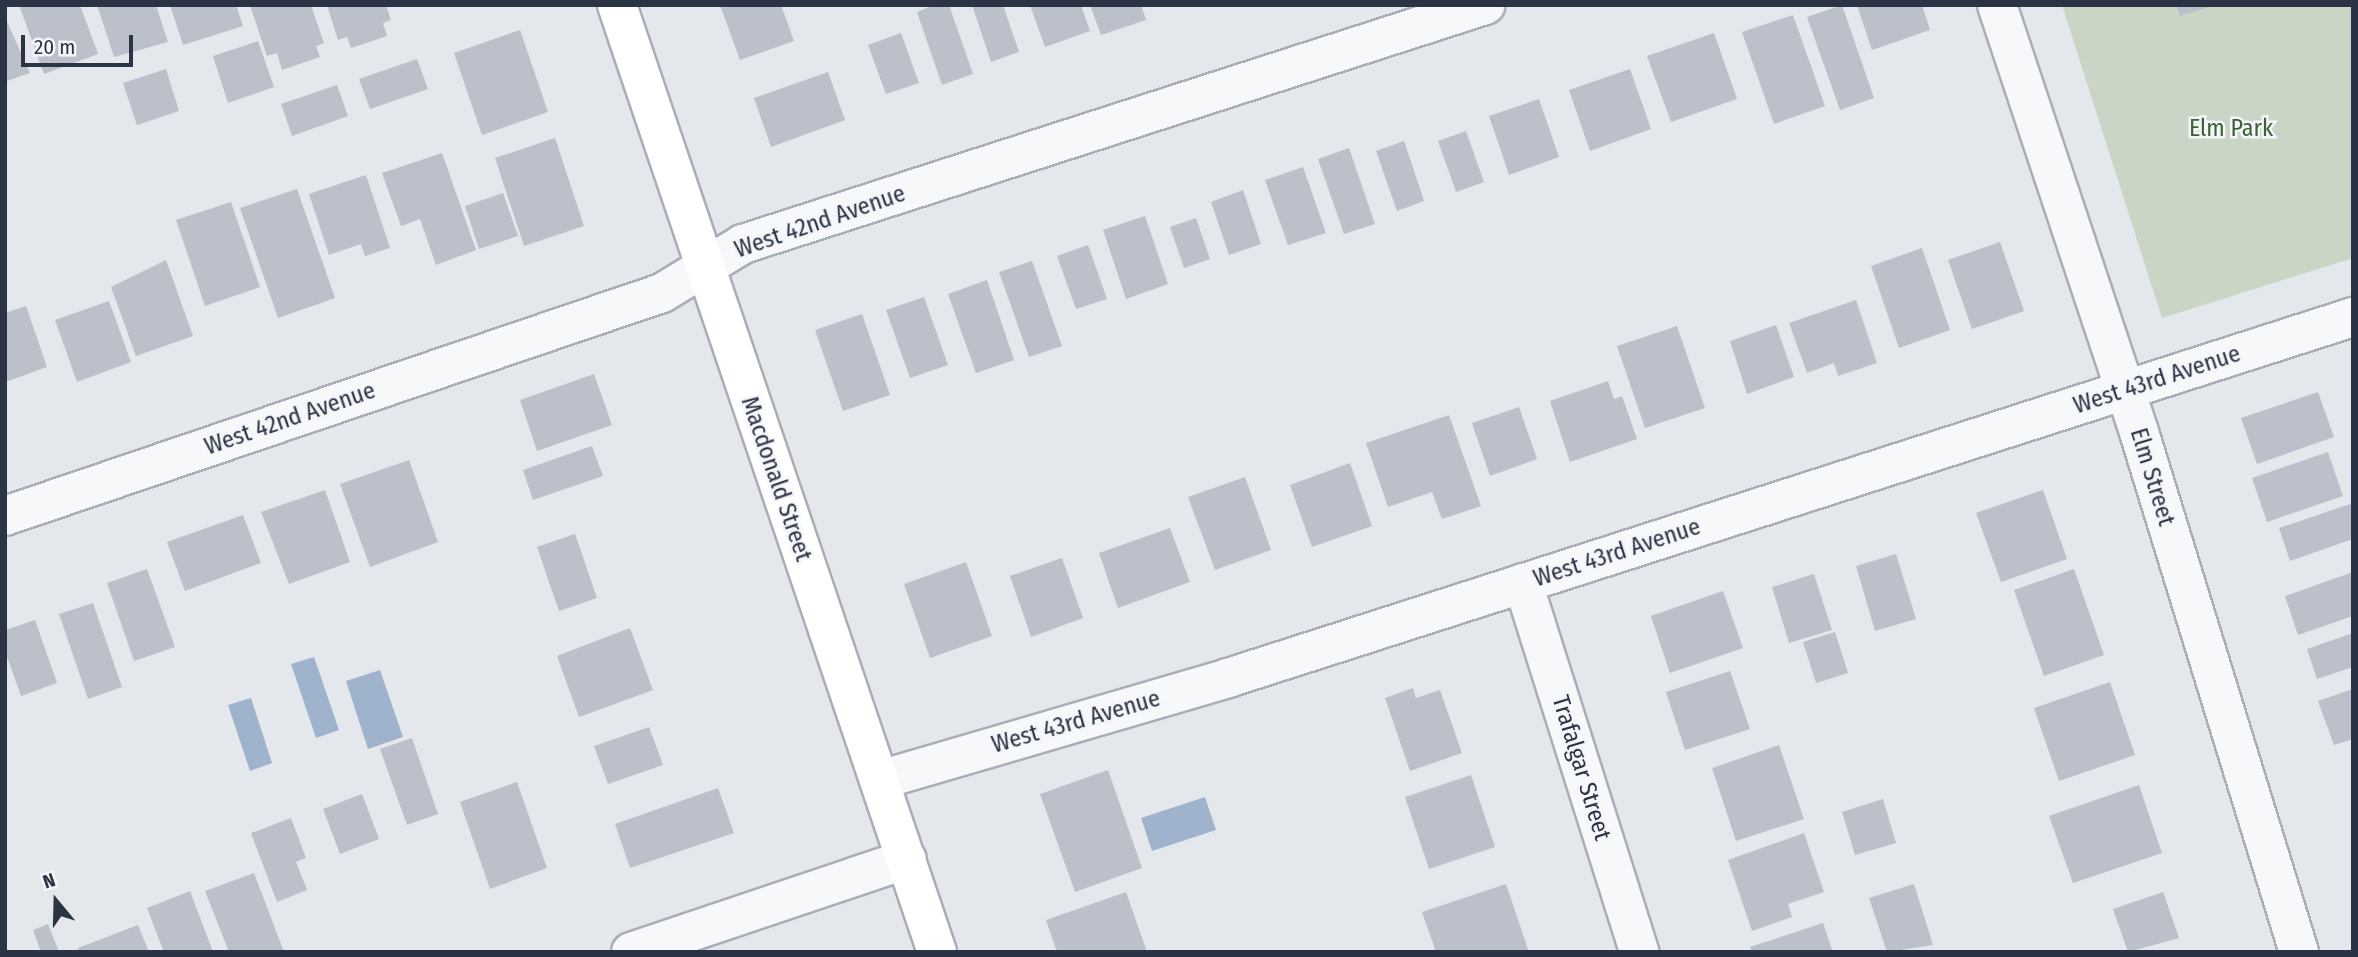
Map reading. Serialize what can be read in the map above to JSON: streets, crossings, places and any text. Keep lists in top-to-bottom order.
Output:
{
  "streets": {
    "street": [
      "West 42nd Avenue",
      "West 43rd Avenue",
      "Elm Street",
      "Macdonald Street",
      "Trafalgar Street"
    ]
  },
  "crossings": [
    ["West 42nd Avenue", "Macdonald Street"],
    ["West 43rd Avenue", "Elm Street"],
    ["West 43rd Avenue", "Macdonald Street"],
    ["West 43rd Avenue", "Trafalgar Street"]
  ],
  "parks": ["Elm Park"],
  "scale_bar": "20 m",
  "north": "top"
}
